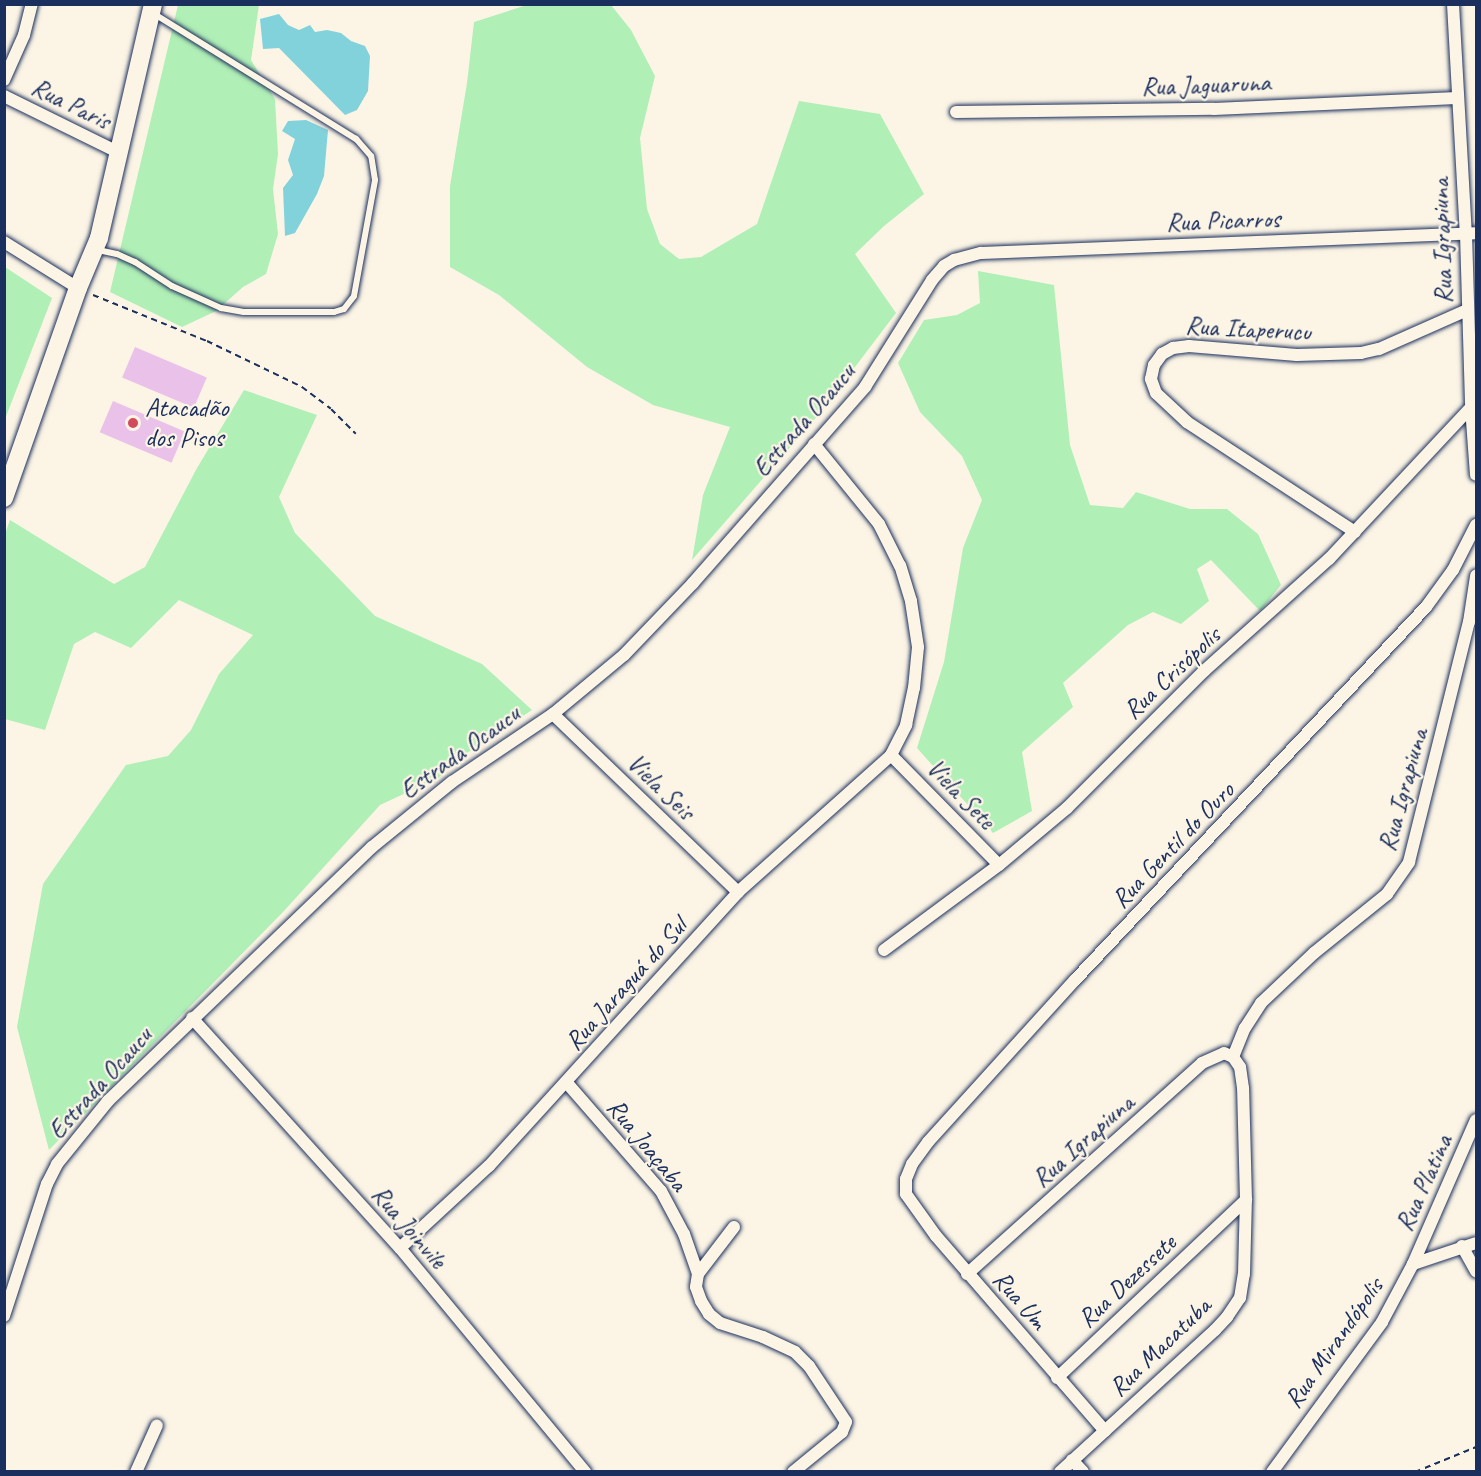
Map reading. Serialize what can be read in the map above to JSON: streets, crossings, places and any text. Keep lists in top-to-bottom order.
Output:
{
  "streets": {
    "street": [
      "Rua Jaguaruna",
      "Rua Paris",
      "Rua Picarros",
      "Rua Igrapiuna",
      "Rua Itaperucu",
      "Estrada Ocaucu",
      "Rua Crisópolis",
      "Viela Seis",
      "Viela Sete",
      "Rua Gentil do Ouro",
      "Rua Jaraguá do Sul",
      "Rua Joaçaba",
      "Rua Platina",
      "Rua Joinvile",
      "Rua Dezessete",
      "Rua Um",
      "Rua Mirandópolis",
      "Rua Macatuba"
    ]
  },
  "crossings": [
    ["Rua Jaguaruna", "Rua Igrapiuna"],
    ["Rua Picarros", "Rua Igrapiuna"],
    ["Rua Picarros", "Estrada Ocaucu"],
    ["Rua Igrapiuna", "Rua Itaperucu"],
    ["Rua Igrapiuna", "Rua Crisópolis"],
    ["Rua Igrapiuna", "Rua Um"],
    ["Rua Igrapiuna", "Rua Macatuba"],
    ["Rua Itaperucu", "Rua Crisópolis"],
    ["Estrada Ocaucu", "Viela Seis"],
    ["Estrada Ocaucu", "Rua Joinvile"],
    ["Rua Crisópolis", "Viela Sete"],
    ["Viela Seis", "Rua Jaraguá do Sul"],
    ["Viela Sete", "Rua Jaraguá do Sul"],
    ["Rua Gentil do Ouro", "Rua Um"],
    ["Rua Jaraguá do Sul", "Rua Joaçaba"],
    ["Rua Jaraguá do Sul", "Rua Joinvile"],
    ["Rua Platina", "Rua Mirandópolis"],
    ["Rua Dezessete", "Rua Um"],
    ["Rua Dezessete", "Rua Macatuba"],
    ["Rua Um", "Rua Macatuba"]
  ],
  "places": ["Atacadão dos Pisos"]
}
